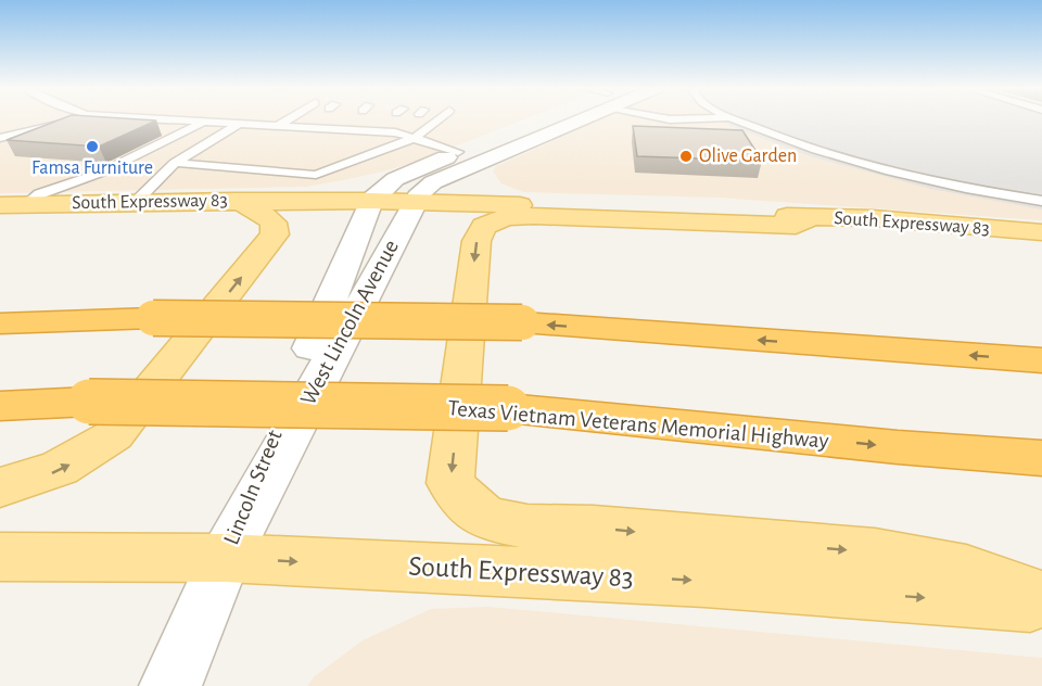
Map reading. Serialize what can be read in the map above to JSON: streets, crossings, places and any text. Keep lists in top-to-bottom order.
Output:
{
  "streets": {
    "highway": ["Texas Vietnam Veterans Memorial Highway"],
    "main road": ["South Expressway 83"],
    "street": ["West Lincoln Avenue", "Lincoln Street"]
  },
  "crossings": [
    ["South Expressway 83", "West Lincoln Avenue"],
    ["South Expressway 83", "Lincoln Street"],
    ["West Lincoln Avenue", "Lincoln Street"]
  ],
  "one_way": ["South Expressway 83"],
  "places": ["Famsa Furniture", "Olive Garden"]
}
